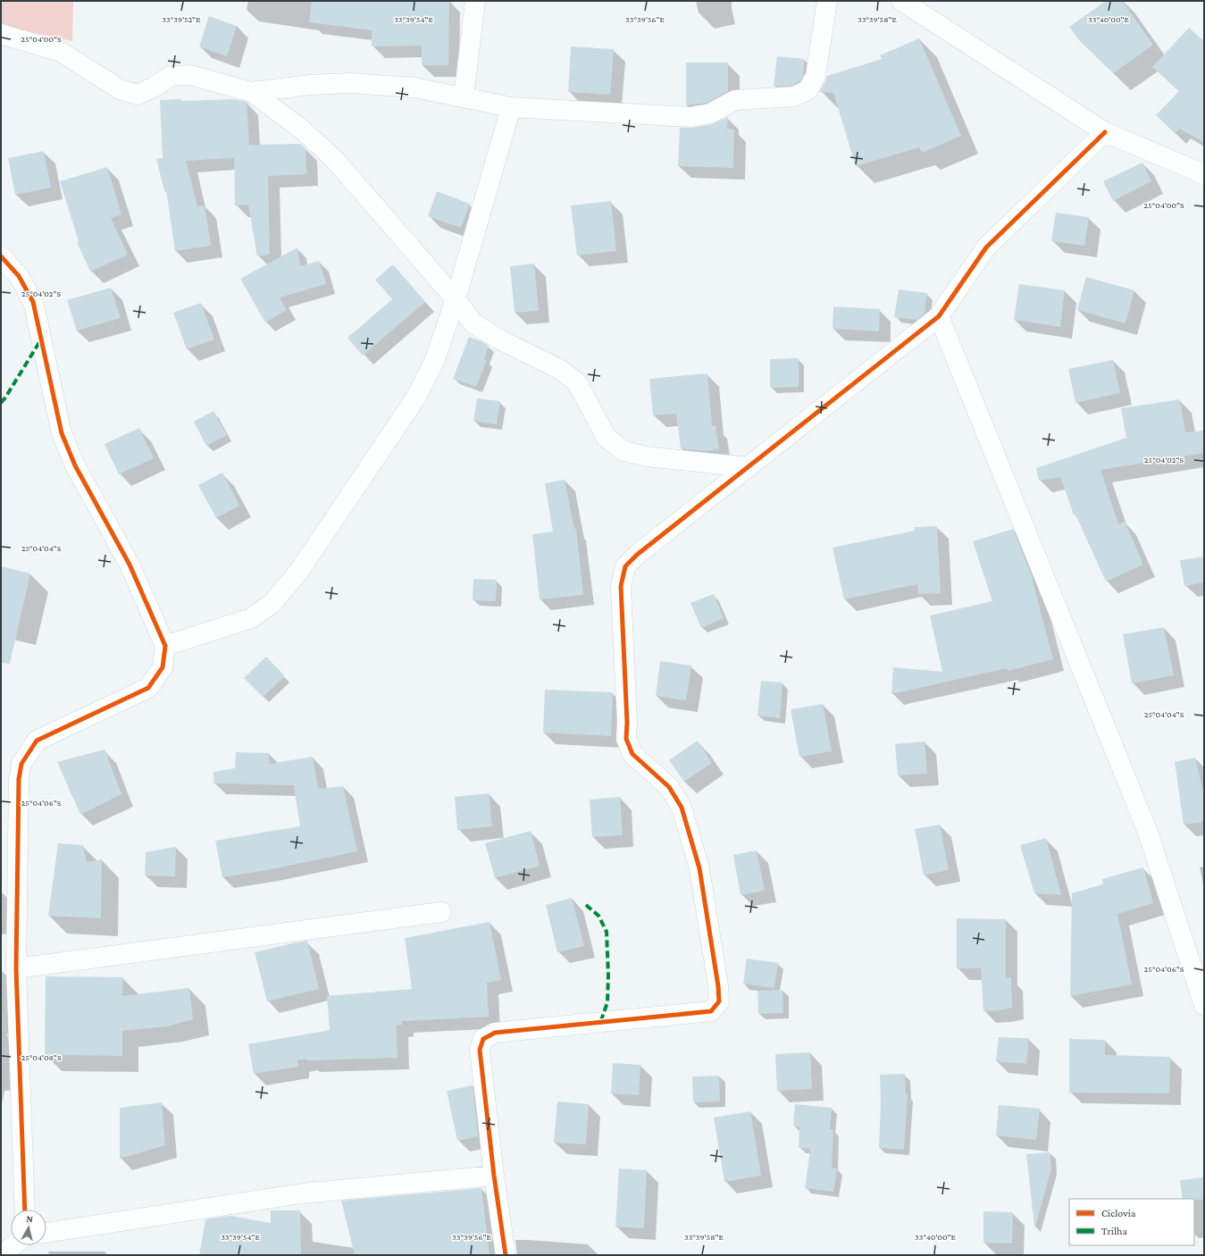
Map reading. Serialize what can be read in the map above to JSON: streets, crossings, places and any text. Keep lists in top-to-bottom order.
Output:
{
  "legend": ["Ciclovia", "Trilha"],
  "north": "top",
  "coordinates": [
    "33°39'52\"E",
    "33°39'54\"E",
    "33°39'56\"E",
    "33°39'58\"E",
    "33°40'00\"E",
    "25°04'00\"S",
    "25°04'02\"S",
    "25°04'04\"S",
    "25°04'06\"S",
    "25°04'08\"S"
  ]
}
